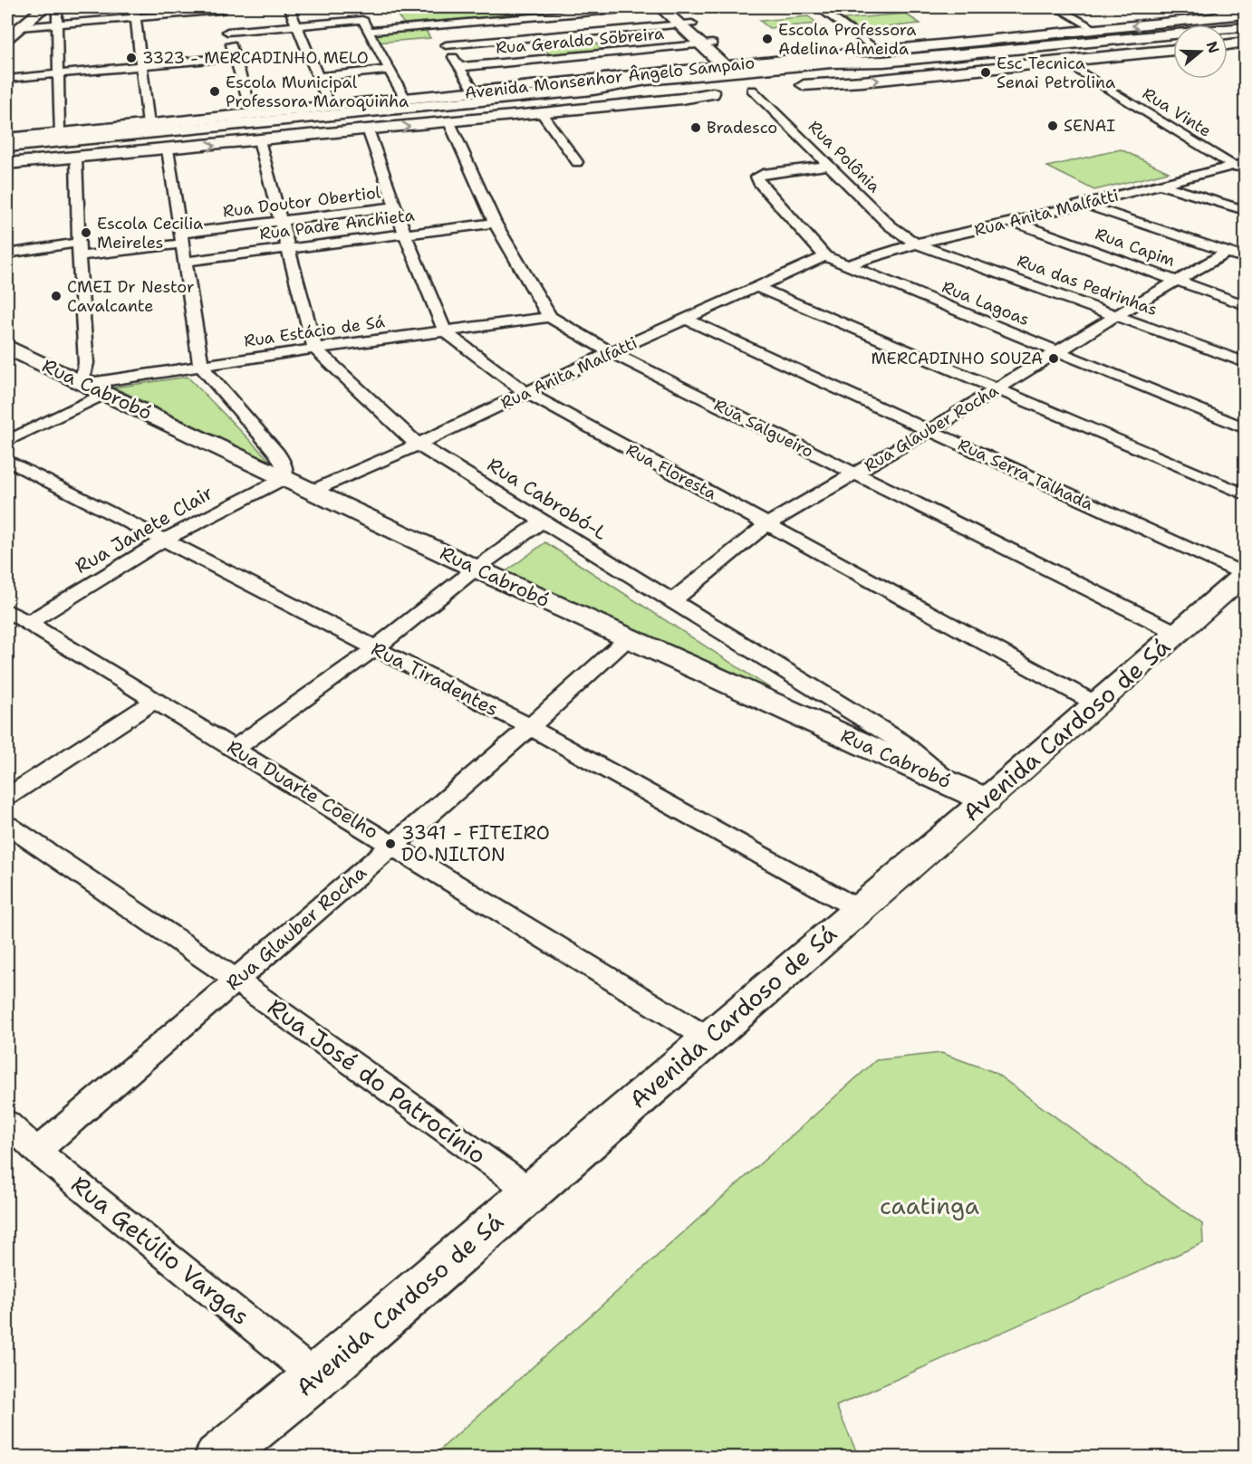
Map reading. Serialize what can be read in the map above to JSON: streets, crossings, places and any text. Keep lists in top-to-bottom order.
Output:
{
  "streets": {
    "main road": ["Avenida Monsenhor Ângelo Sampaio", "Rua Cabrobó", "Avenida Cardoso de Sá"],
    "street": [
      "Rua Geraldo Sobreira",
      "Rua Vinte",
      "Rua Polônia",
      "Rua Doutor Obertiol",
      "Rua Anita Malfatti",
      "Rua Padre Anchieta",
      "Rua Capim",
      "Rua das Pedrinhas",
      "Rua Lagoas",
      "Rua Estácio de Sá",
      "Rua Salgueiro",
      "Rua Glauber Rocha",
      "Rua Floresta",
      "Rua Serra Talhada",
      "Rua Cabrobó-L",
      "Rua Janete Clair",
      "Rua Tiradentes",
      "Rua Duarte Coelho",
      "Rua José do Patrocínio",
      "Rua Getúlio Vargas"
    ]
  },
  "crossings": [
    ["Avenida Monsenhor Ângelo Sampaio", "Rua Polônia"],
    ["Avenida Monsenhor Ângelo Sampaio", "Rua Salgueiro"],
    ["Rua Vinte", "Rua Anita Malfatti"],
    ["Rua Polônia", "Rua Anita Malfatti"],
    ["Rua Polônia", "Rua das Pedrinhas"],
    ["Rua Polônia", "Rua Lagoas"],
    ["Rua Anita Malfatti", "Rua Capim"],
    ["Rua Anita Malfatti", "Rua das Pedrinhas"],
    ["Rua Anita Malfatti", "Rua Lagoas"],
    ["Rua Anita Malfatti", "Rua Cabrobó"],
    ["Rua Anita Malfatti", "Rua Salgueiro"],
    ["Rua Anita Malfatti", "Rua Floresta"],
    ["Rua Anita Malfatti", "Rua Serra Talhada"],
    ["Rua Anita Malfatti", "Rua Cabrobó-L"],
    ["Rua Padre Anchieta", "Rua Salgueiro"],
    ["Rua Capim", "Rua Glauber Rocha"],
    ["Rua das Pedrinhas", "Rua Glauber Rocha"],
    ["Rua Lagoas", "Rua Glauber Rocha"],
    ["Rua Estácio de Sá", "Rua Cabrobó"],
    ["Rua Estácio de Sá", "Rua Salgueiro"],
    ["Rua Estácio de Sá", "Rua Floresta"],
    ["Rua Estácio de Sá", "Rua Cabrobó-L"],
    ["Rua Cabrobó", "Rua Glauber Rocha"],
    ["Rua Cabrobó", "Rua Cabrobó-L"],
    ["Rua Cabrobó", "Rua Janete Clair"],
    ["Rua Cabrobó", "Avenida Cardoso de Sá"],
    ["Rua Salgueiro", "Rua Glauber Rocha"],
    ["Rua Salgueiro", "Avenida Cardoso de Sá"],
    ["Rua Glauber Rocha", "Rua Floresta"],
    ["Rua Glauber Rocha", "Rua Serra Talhada"],
    ["Rua Glauber Rocha", "Rua Cabrobó-L"],
    ["Rua Glauber Rocha", "Rua Tiradentes"],
    ["Rua Glauber Rocha", "Rua Duarte Coelho"],
    ["Rua Glauber Rocha", "Rua José do Patrocínio"],
    ["Rua Glauber Rocha", "Rua Getúlio Vargas"],
    ["Rua Floresta", "Avenida Cardoso de Sá"],
    ["Rua Serra Talhada", "Avenida Cardoso de Sá"],
    ["Rua Janete Clair", "Rua Tiradentes"],
    ["Rua Janete Clair", "Rua Duarte Coelho"],
    ["Rua Tiradentes", "Avenida Cardoso de Sá"],
    ["Avenida Cardoso de Sá", "Rua Duarte Coelho"],
    ["Avenida Cardoso de Sá", "Rua José do Patrocínio"],
    ["Avenida Cardoso de Sá", "Rua Getúlio Vargas"]
  ],
  "parks": ["caatinga"],
  "places": [
    "Escola Professora Adelina Almeida",
    "3323 - MERCADINHO MELO",
    "Esc Tecnica Senai Petrolina",
    "Escola Municipal Professora Maroquinha",
    "SENAI",
    "Bradesco",
    "Escola Cecilia Meireles",
    "CMEI Dr Nestor Cavalcante",
    "MERCADINHO SOUZA",
    "3341 - FITEIRO DO NILTON"
  ],
  "north": "right"
}
